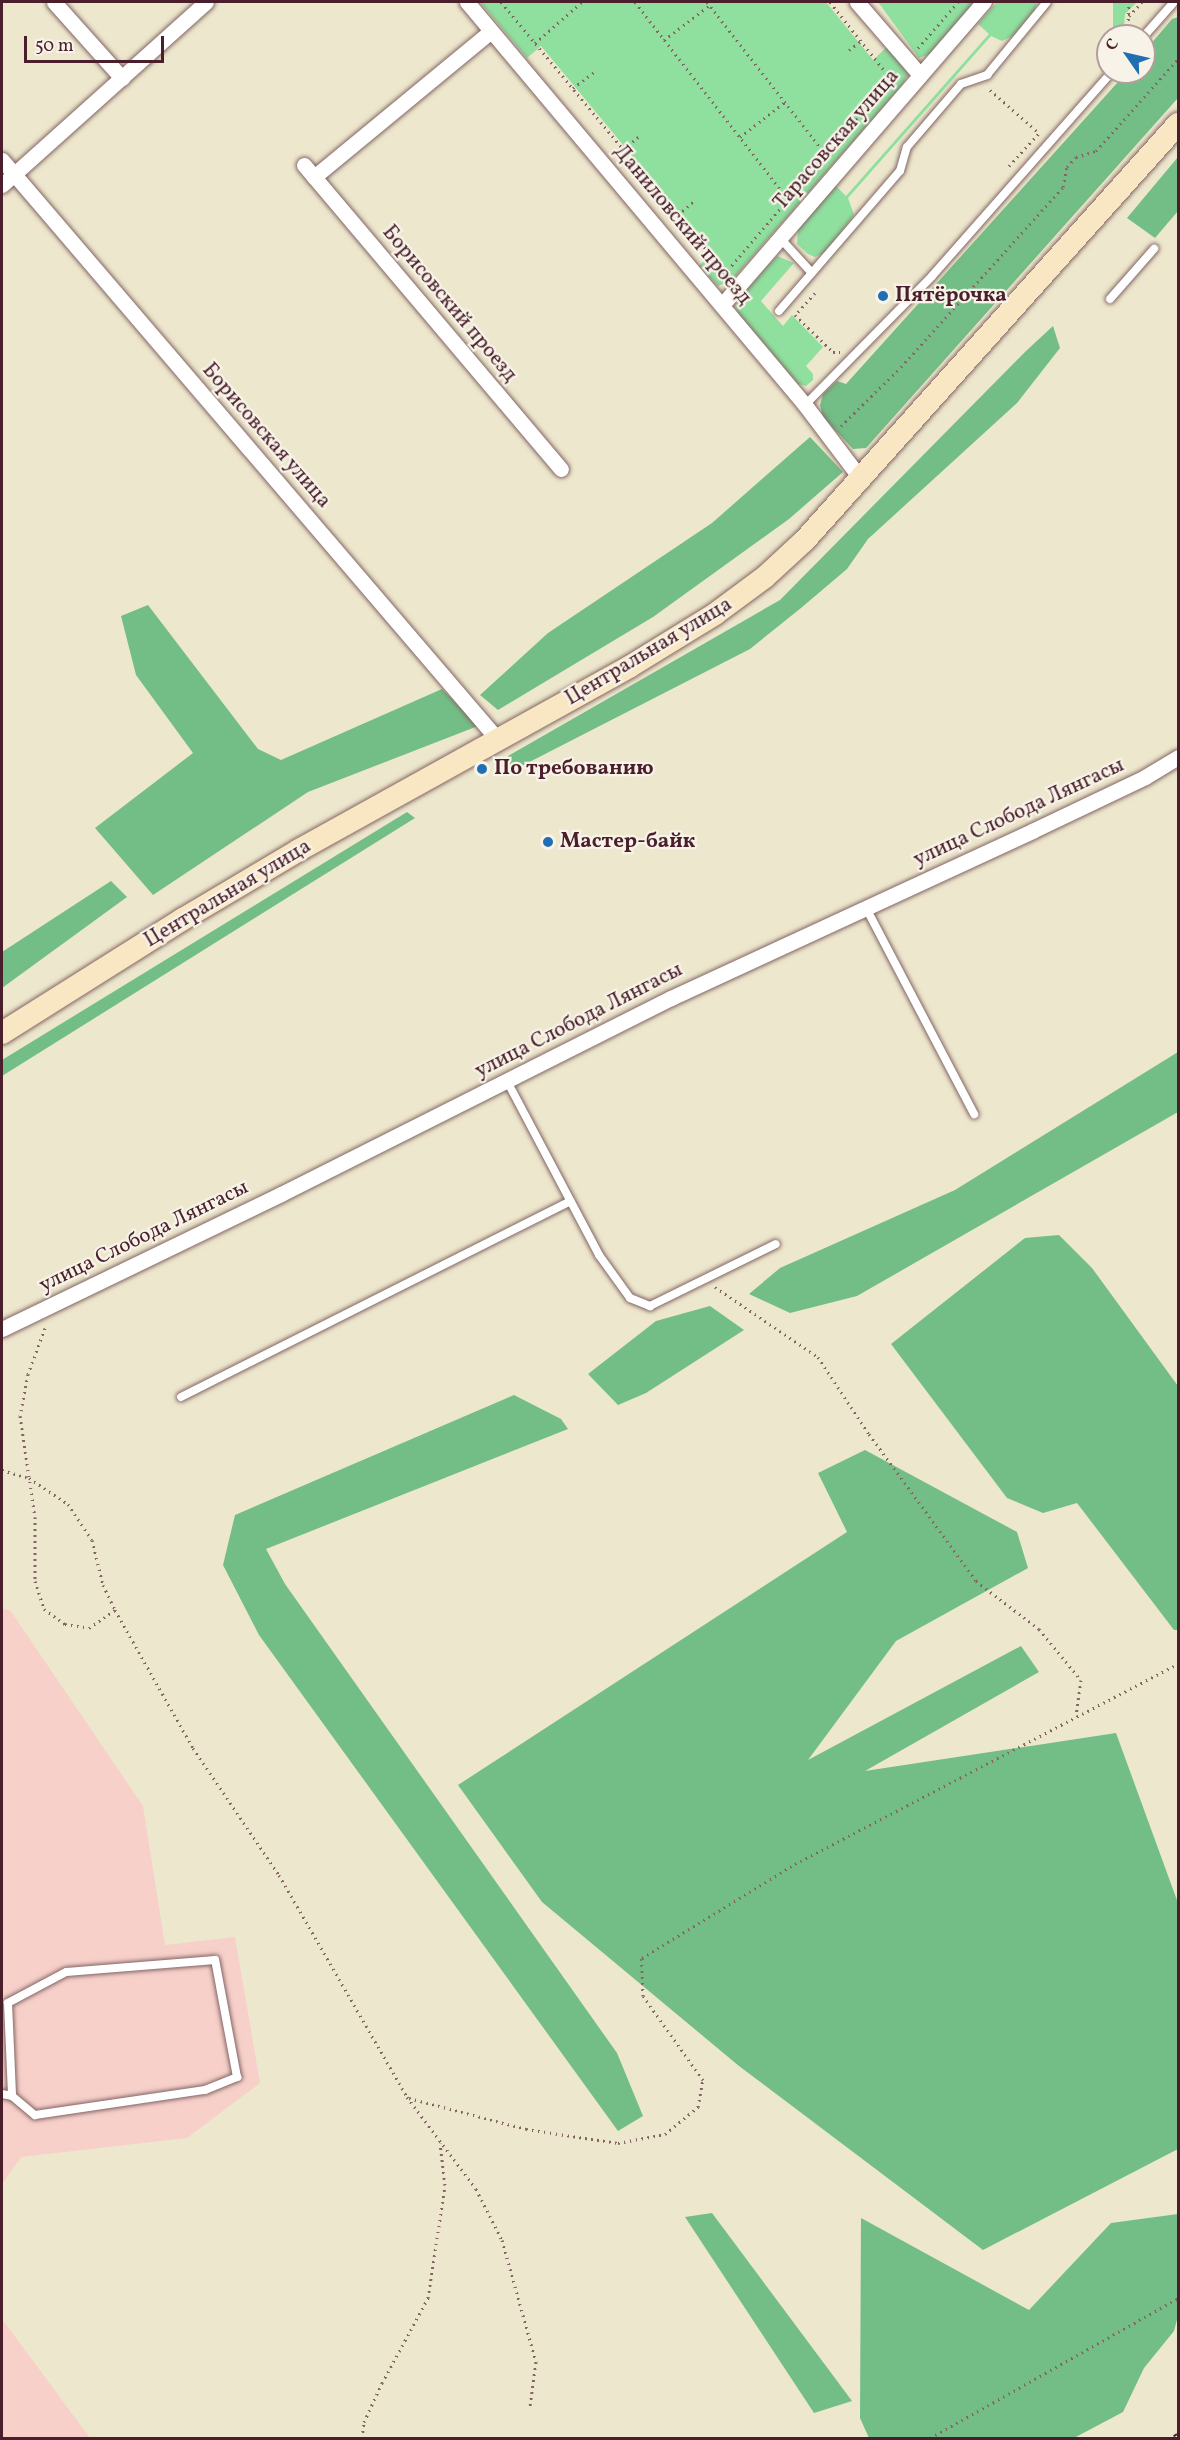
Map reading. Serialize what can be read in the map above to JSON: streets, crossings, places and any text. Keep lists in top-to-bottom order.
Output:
{
  "streets": {
    "street": [
      "Тарасовская улица",
      "Даниловский проезд",
      "Борисовский проезд",
      "Борисовская улица",
      "Центральная улица",
      "улица Слобода Лянгасы"
    ]
  },
  "crossings": [
    ["Тарасовская улица", "Даниловский проезд"],
    ["Даниловский проезд", "Борисовский проезд"],
    ["Даниловский проезд", "Центральная улица"],
    ["Борисовская улица", "Центральная улица"]
  ],
  "places": ["Пятёрочка", "По требованию", "Мастер-байк"],
  "scale_bar": "50 m",
  "north": "top left"
}
